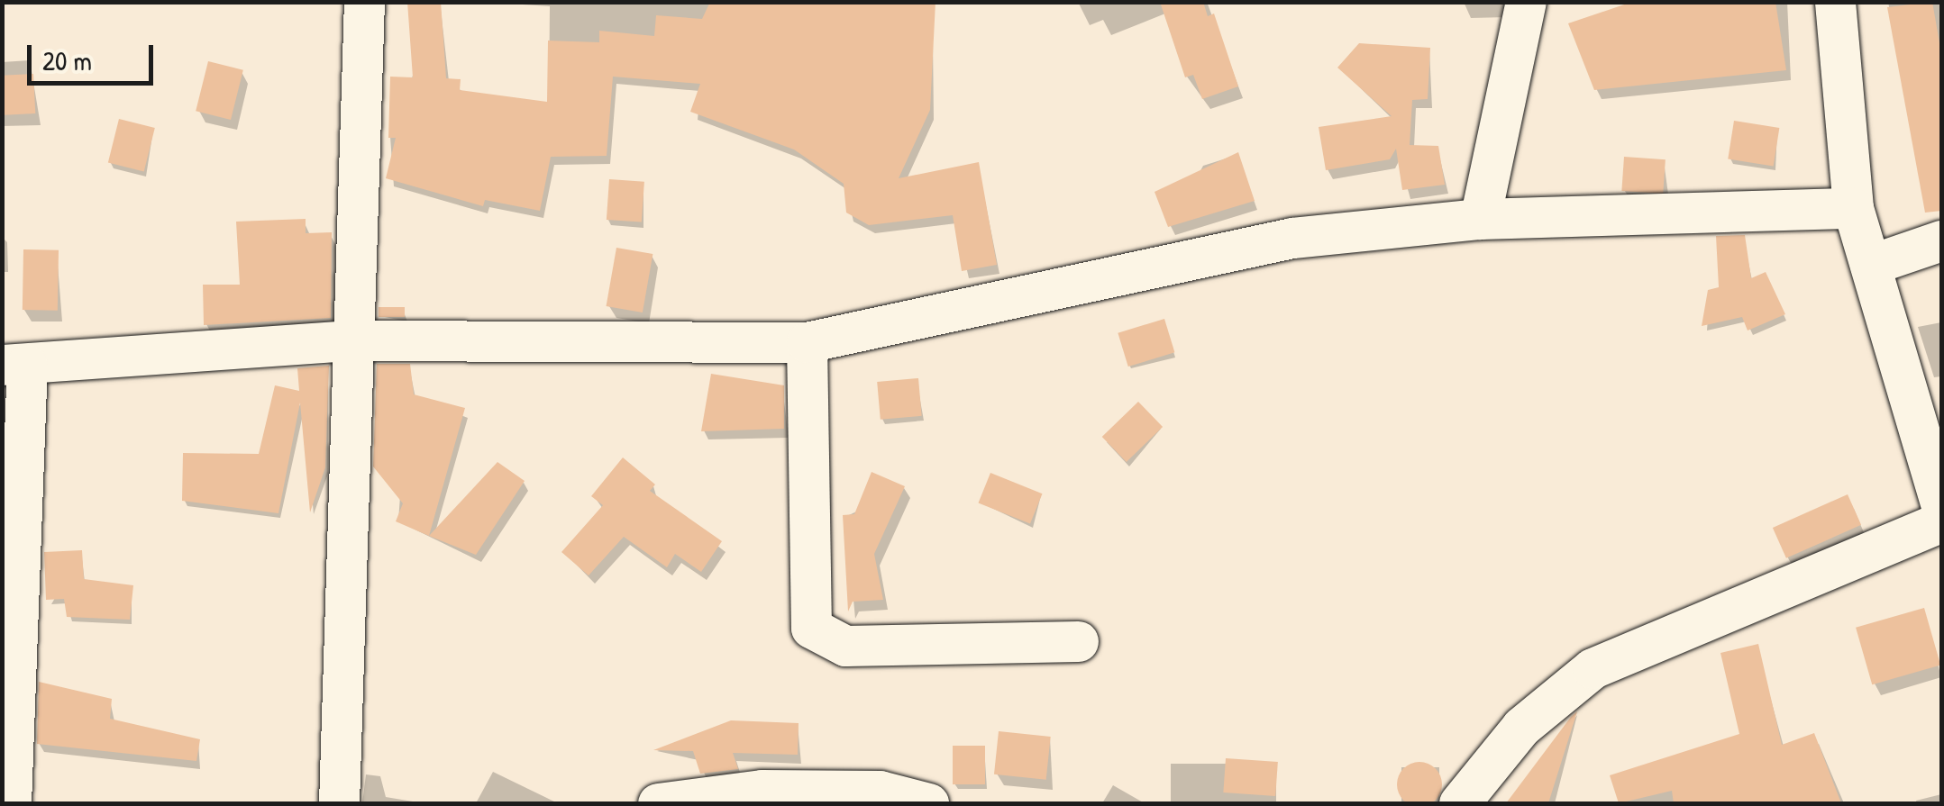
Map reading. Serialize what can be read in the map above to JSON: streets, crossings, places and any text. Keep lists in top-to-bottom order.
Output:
{
  "scale_bar": "20 m"
}
